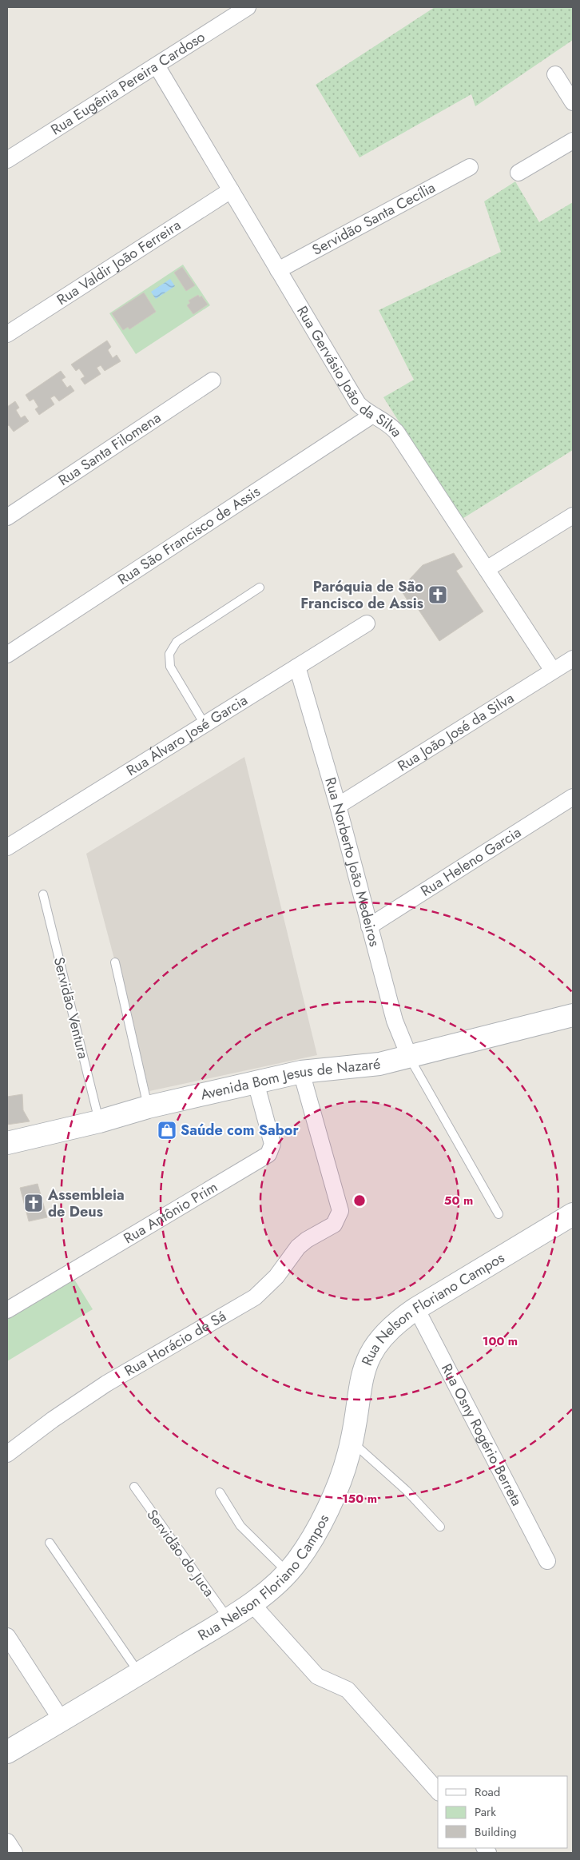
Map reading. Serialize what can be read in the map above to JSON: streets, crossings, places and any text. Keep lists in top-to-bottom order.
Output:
{
  "streets": {
    "street": [
      "Rua Eugênia Pereira Cardoso",
      "Servidão Santa Cecília",
      "Rua Valdir João Ferreira",
      "Rua Gervásio João da Silva",
      "Rua Santa Filomena",
      "Rua São Francisco de Assis",
      "Rua João José da Silva",
      "Rua Álvaro José Garcia",
      "Rua Norberto João Medeiros",
      "Rua Heleno Garcia",
      "Avenida Bom Jesus de Nazaré",
      "Rua Antônio Prim",
      "Rua Nelson Floriano Campos",
      "Rua Horácio de Sá",
      "Rua Osny Rogério Berreta"
    ],
    "lane": ["Servidão Ventura", "Servidão do Juca"]
  },
  "crossings": [
    ["Rua Eugênia Pereira Cardoso", "Rua Gervásio João da Silva"],
    ["Servidão Santa Cecília", "Rua Gervásio João da Silva"],
    ["Rua Valdir João Ferreira", "Rua Gervásio João da Silva"],
    ["Rua Gervásio João da Silva", "Rua São Francisco de Assis"],
    ["Rua Gervásio João da Silva", "Rua João José da Silva"],
    ["Rua João José da Silva", "Rua Norberto João Medeiros"],
    ["Rua Álvaro José Garcia", "Rua Norberto João Medeiros"],
    ["Rua Norberto João Medeiros", "Rua Heleno Garcia"],
    ["Rua Norberto João Medeiros", "Avenida Bom Jesus de Nazaré"],
    ["Servidão Ventura", "Avenida Bom Jesus de Nazaré"],
    ["Avenida Bom Jesus de Nazaré", "Rua Antônio Prim"],
    ["Avenida Bom Jesus de Nazaré", "Rua Horácio de Sá"],
    ["Rua Nelson Floriano Campos", "Rua Osny Rogério Berreta"],
    ["Rua Nelson Floriano Campos", "Servidão do Juca"]
  ],
  "places": {
    "church": ["Paróquia de São Francisco de Assis", "Assembleia de Deus"],
    "shop": ["Saúde com Sabor"]
  },
  "legend": ["Road", "Park", "Building"],
  "rings": ["50 m", "100 m", "150 m"]
}
